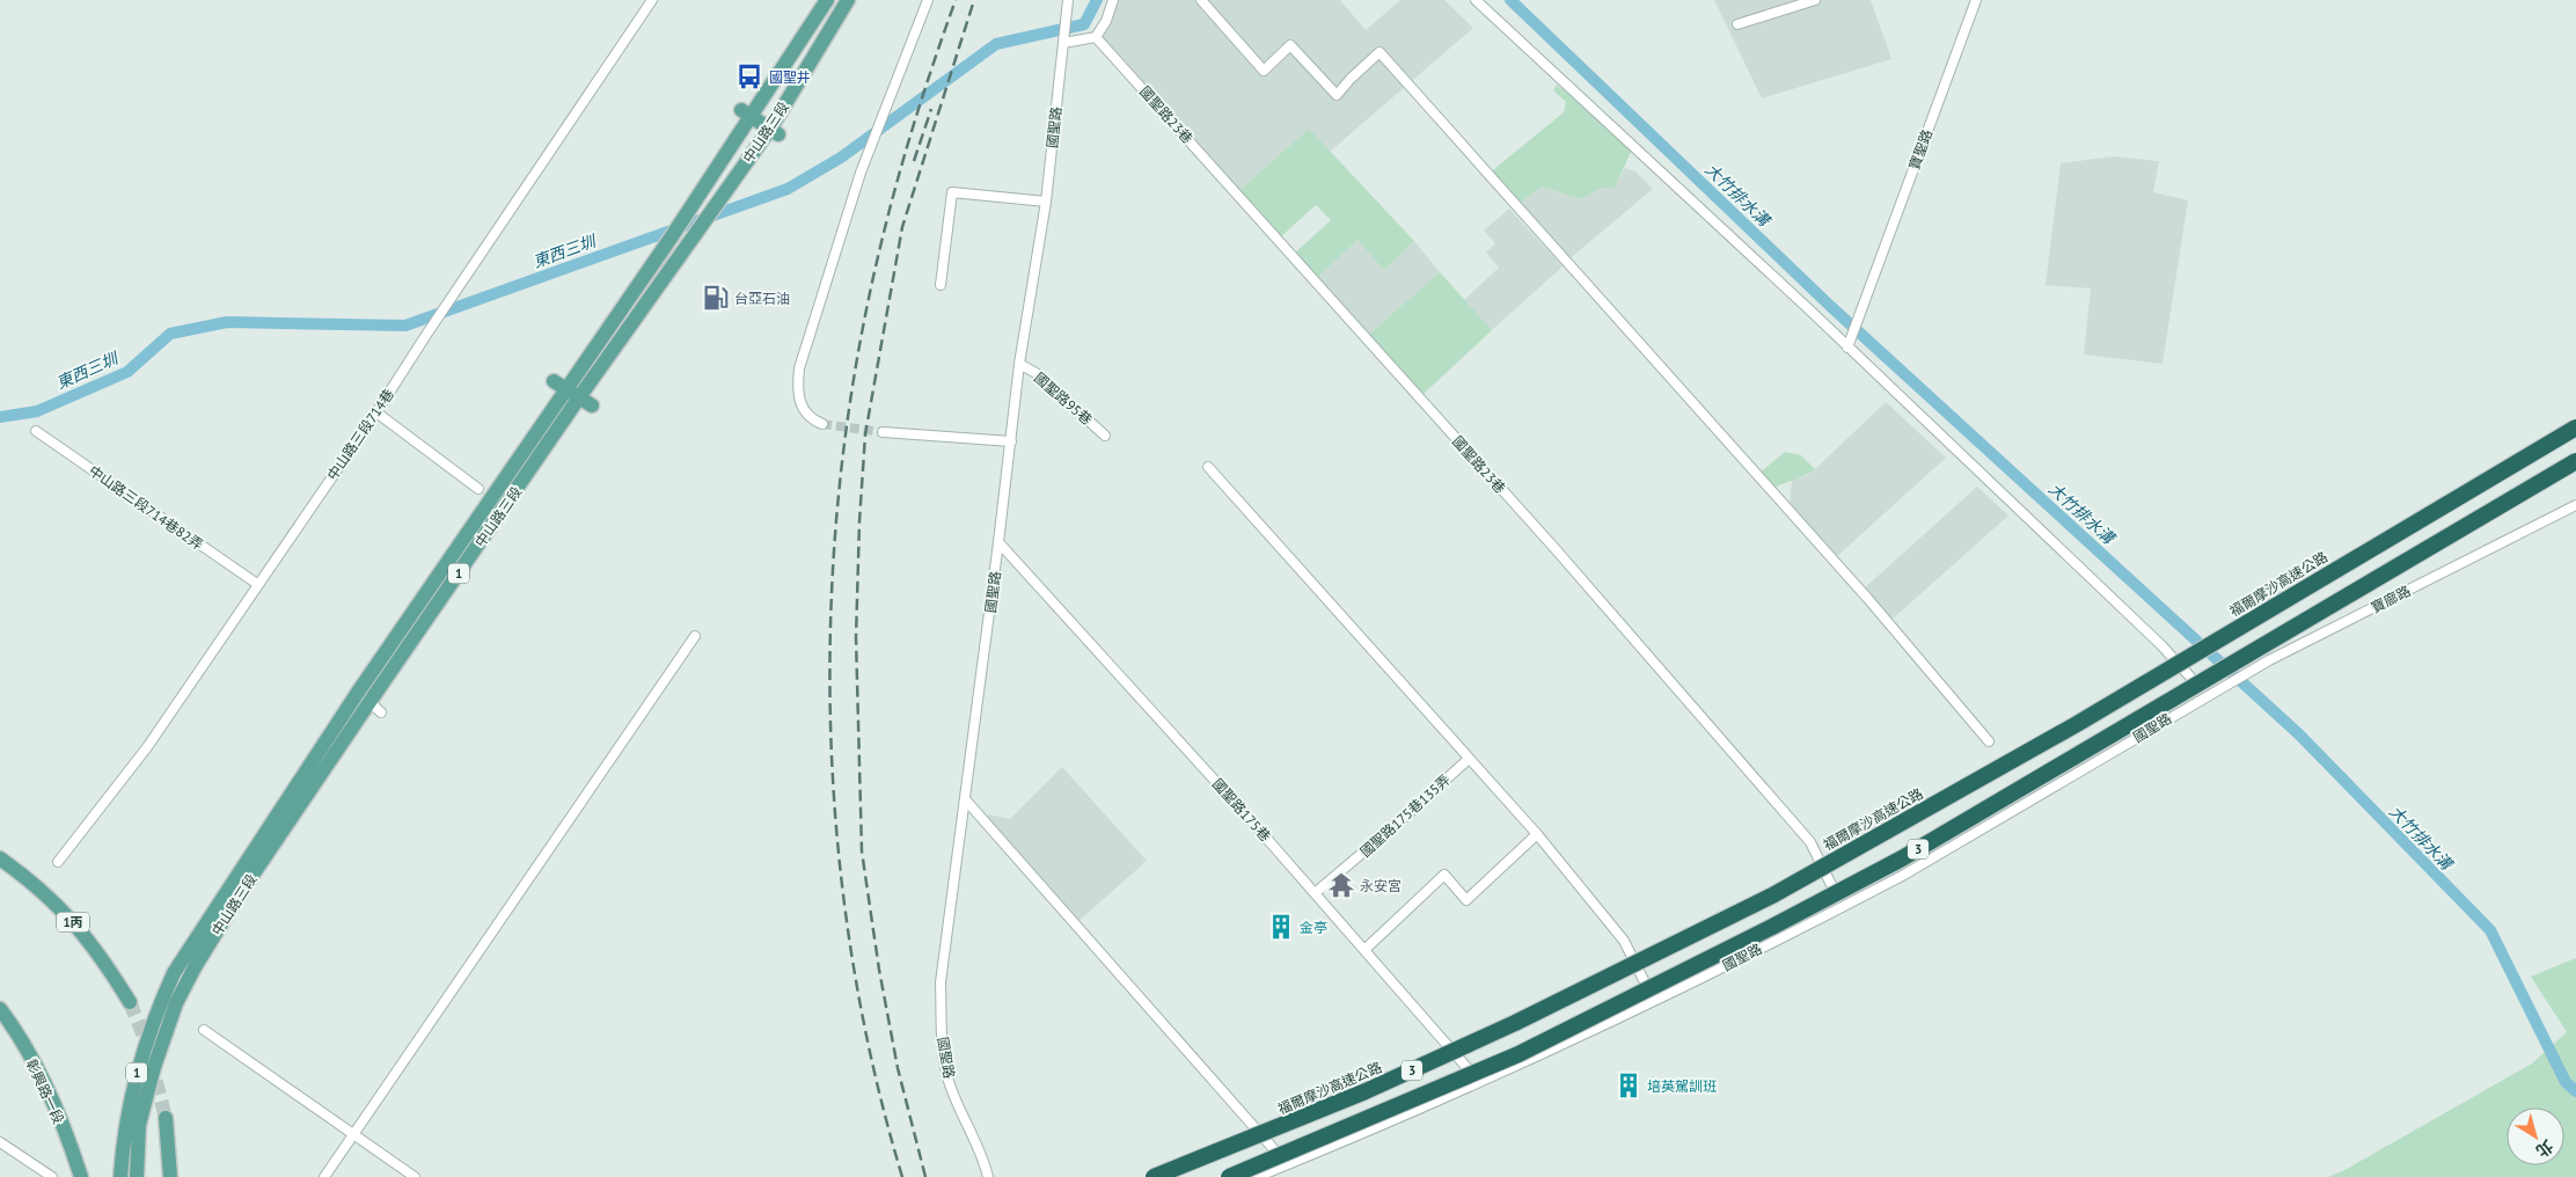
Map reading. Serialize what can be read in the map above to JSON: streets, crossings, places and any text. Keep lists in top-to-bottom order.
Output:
{
  "streets": {
    "highway": ["福爾摩沙高速公路", "3"],
    "main road": [
      "中山路三段",
      "1",
      "1丙",
      "彰興路一段"
    ],
    "street": [
      "國聖路23巷",
      "國聖路",
      "寶聖路",
      "國聖路95巷",
      "中山路三段714巷",
      "中山路三段714巷82弄",
      "寶廍路",
      "國聖路175巷",
      "國聖路175巷135弄"
    ]
  },
  "crossings": [
    ["國聖路23巷", "國聖路"],
    ["國聖路", "國聖路95巷"],
    ["國聖路", "寶廍路"],
    ["國聖路", "國聖路175巷"],
    ["中山路三段714巷", "中山路三段714巷82弄"],
    ["國聖路175巷", "國聖路175巷135弄"]
  ],
  "water": ["大竹排水溝", "東西三圳"],
  "places": {
    "bus stop": ["國聖井"],
    "fuel station": ["台亞石油"],
    "temple": ["永安宮"],
    "building": ["金亭", "培英駕訓班"]
  },
  "north": "bottom right"
}
